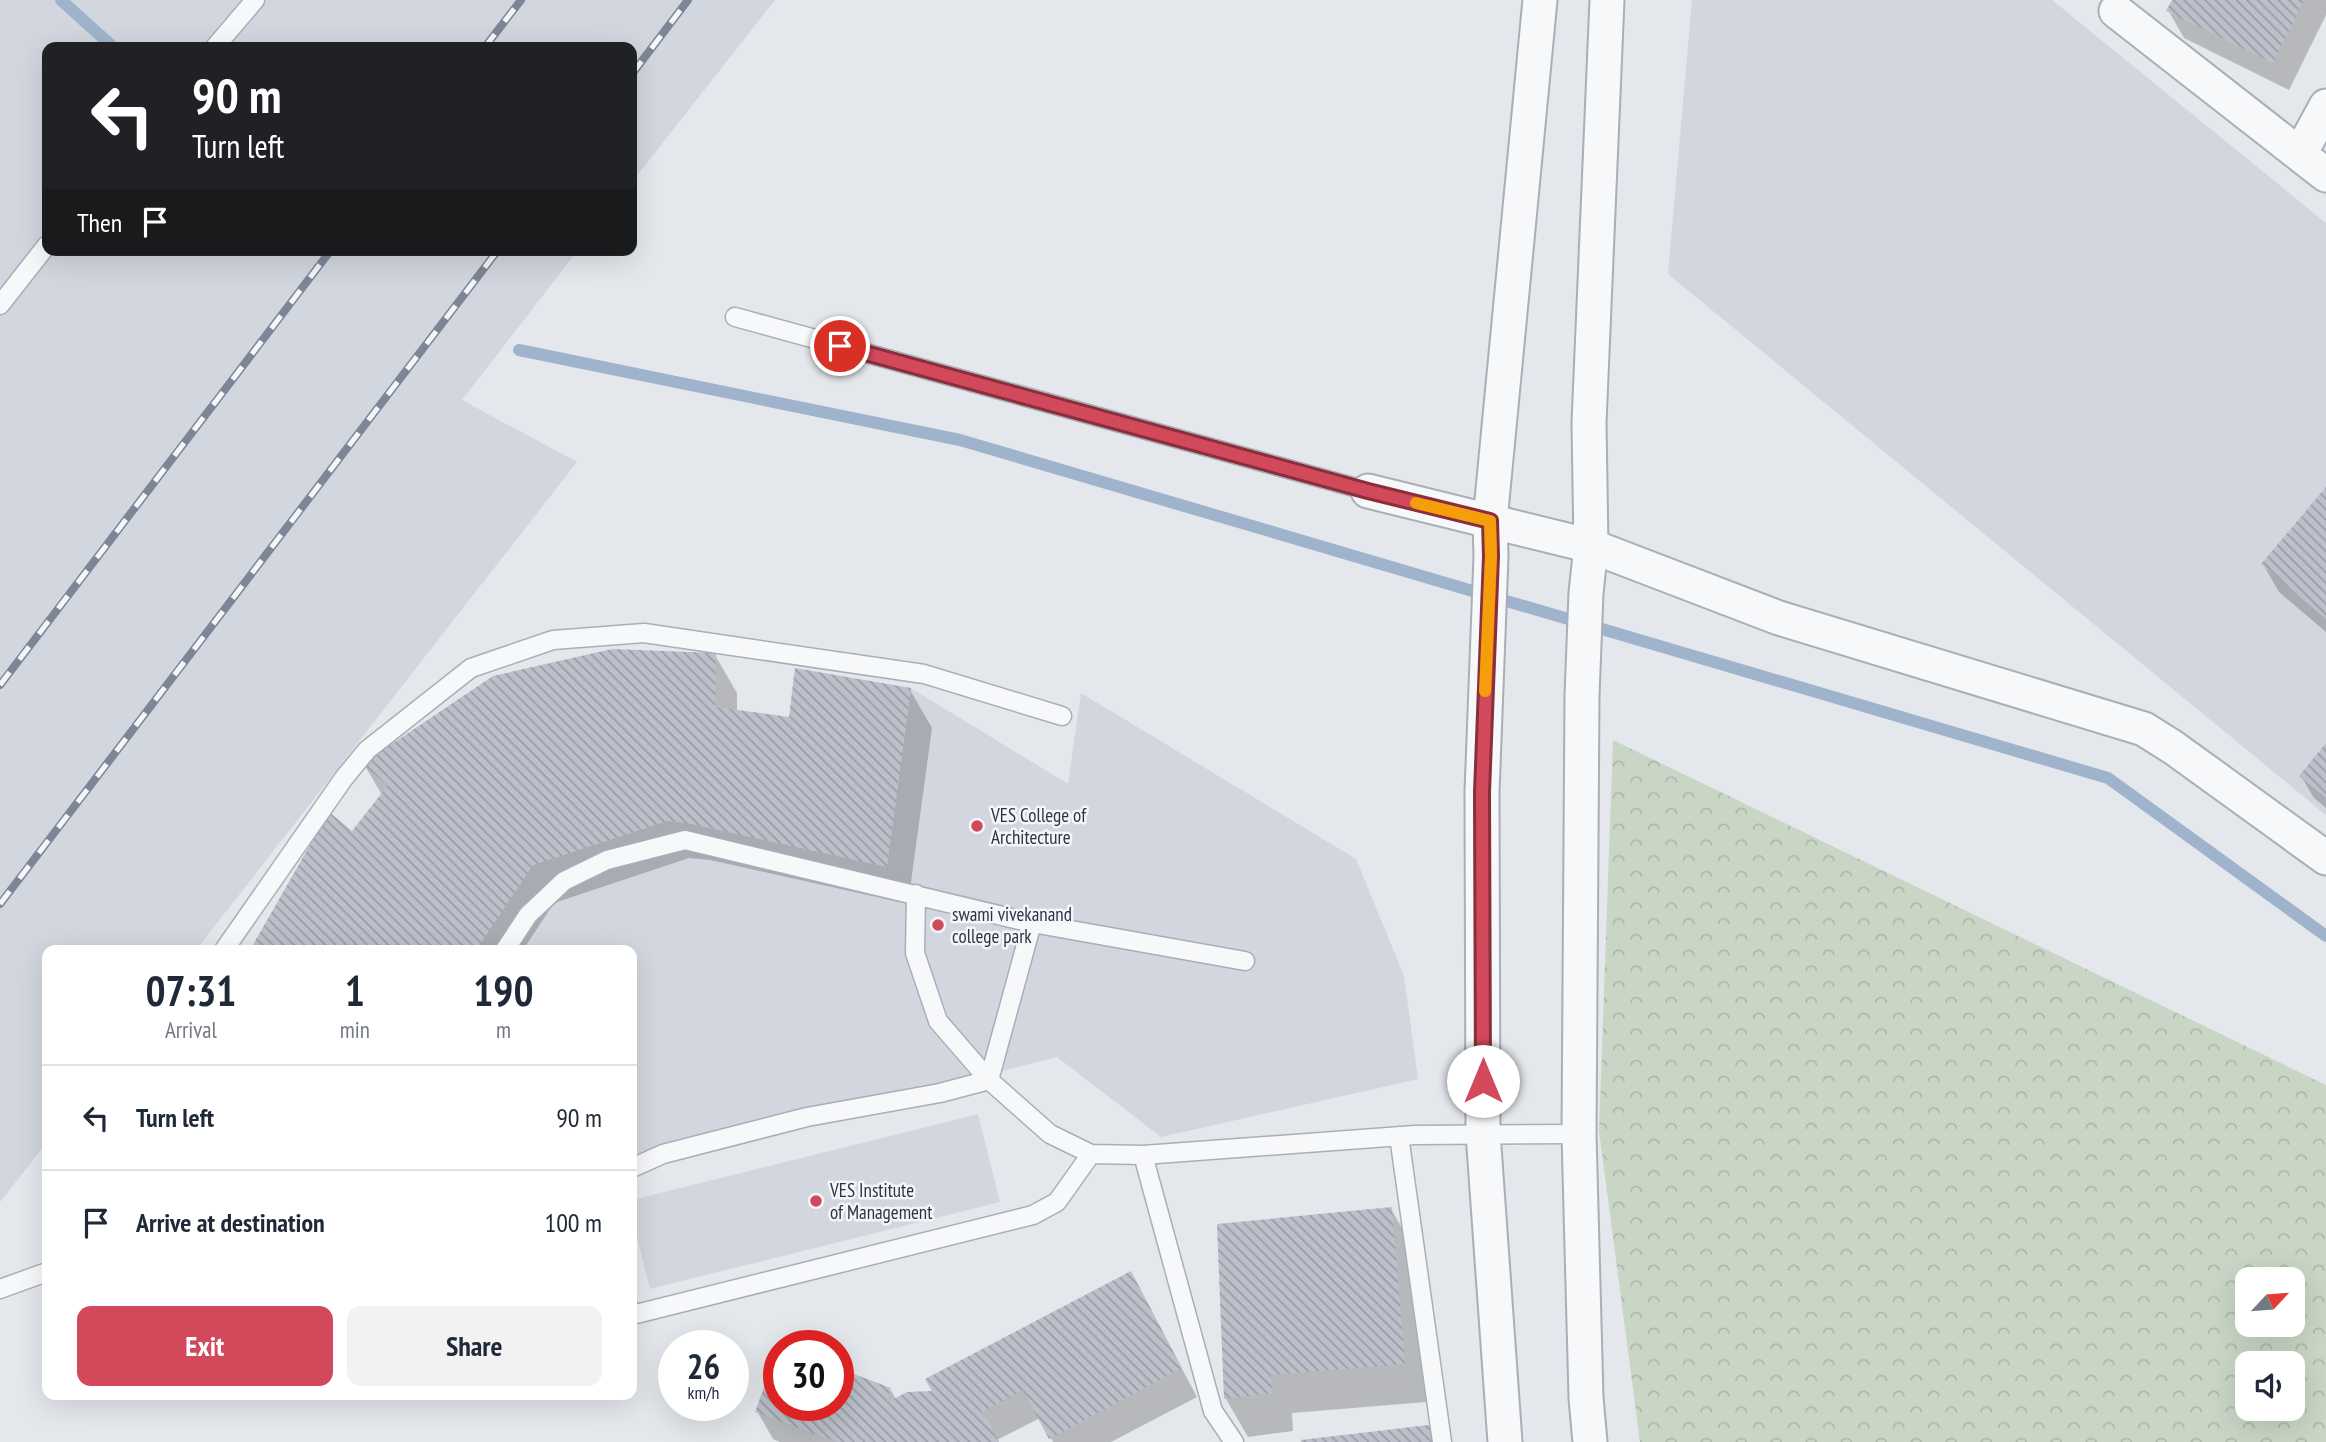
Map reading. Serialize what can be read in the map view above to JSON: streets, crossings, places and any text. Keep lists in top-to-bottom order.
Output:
{
  "places": ["VES College of Architecture", "swami vivekanand college park", "VES Institute of Management"],
  "north": "top right",
  "page": {
    "turn": ["90 m", "Turn left"],
    "then": "Then",
    "eta": [
      "07:31",
      "Arrival",
      "1",
      "min",
      "190",
      "m"
    ],
    "list": [
      {
        "name": "Turn left",
        "value": "90 m"
      },
      {
        "name": "Arrive at destination",
        "value": "100 m"
      }
    ],
    "buttons": ["Exit", "Share"],
    "speed": "26 km/h",
    "limit": "30"
  }
}
